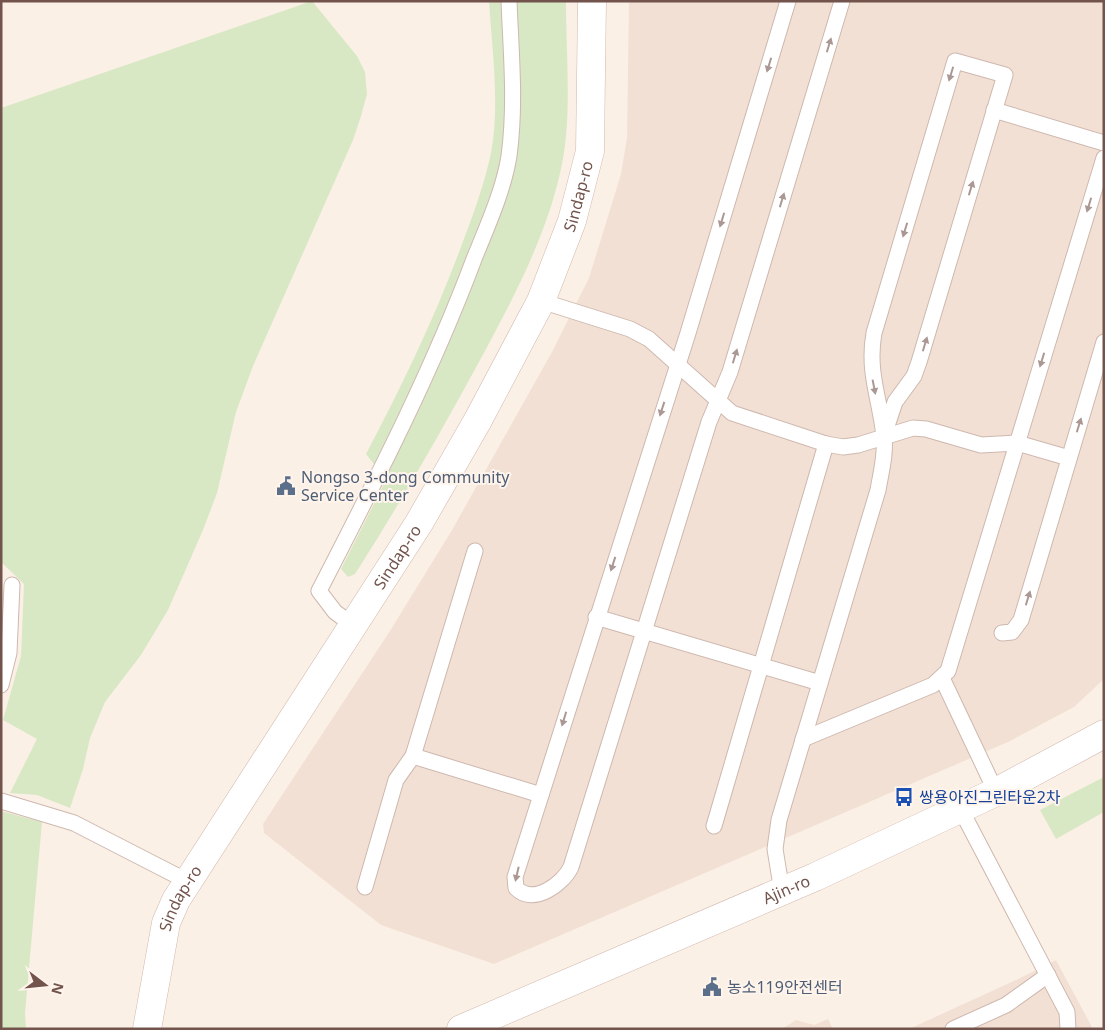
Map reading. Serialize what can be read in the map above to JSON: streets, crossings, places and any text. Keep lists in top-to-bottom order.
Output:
{
  "streets": {
    "street": ["Sindap-ro", "Ajin-ro"]
  },
  "places": {
    "public building": ["Nongso 3-dong Community Service Center", "농소119안전센터"],
    "bus stop": ["쌍용아진그린타운2차"]
  },
  "north": "right"
}
